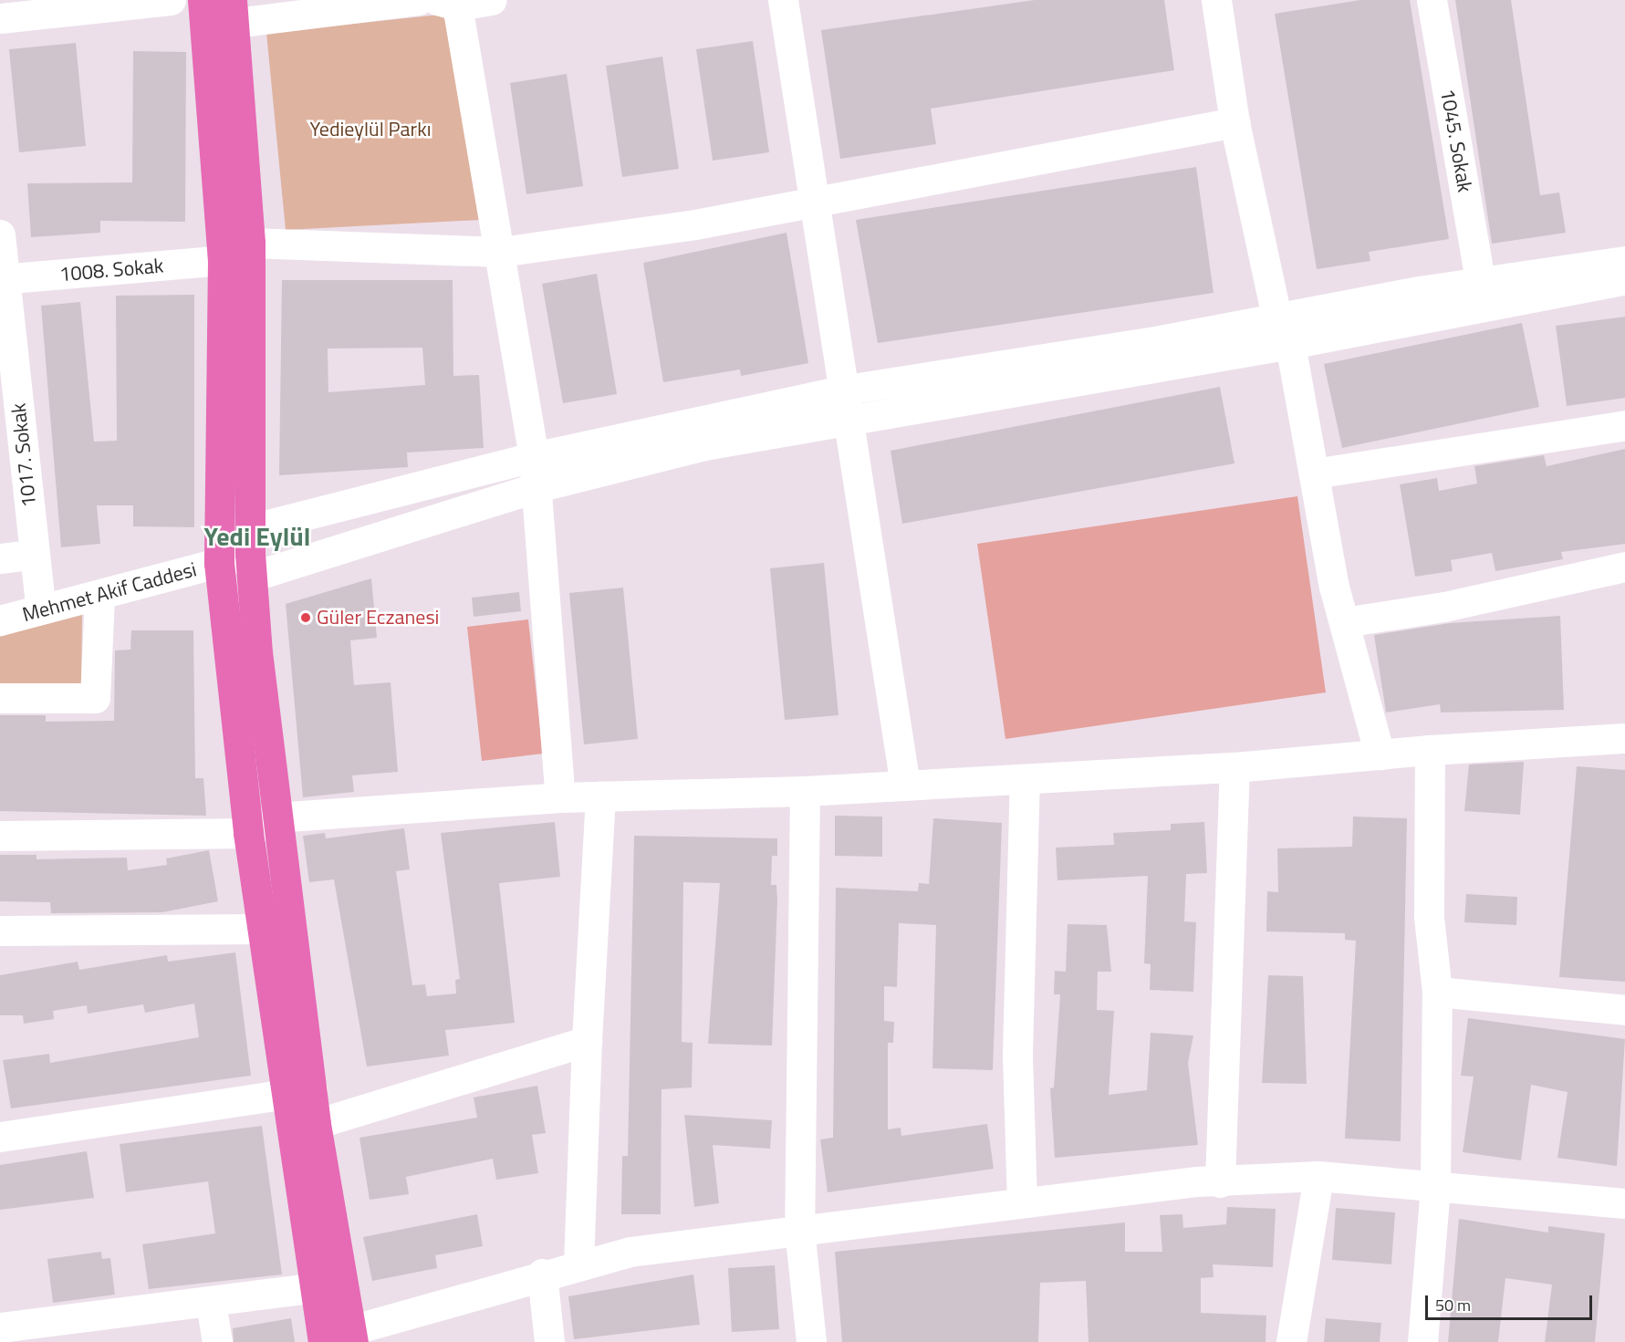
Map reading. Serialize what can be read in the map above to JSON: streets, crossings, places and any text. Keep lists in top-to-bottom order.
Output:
{
  "streets": {
    "street": [
      "1045. Sokak",
      "1008. Sokak",
      "1017. Sokak",
      "Mehmet Akif Caddesi"
    ]
  },
  "crossings": [
    ["1008. Sokak", "1017. Sokak"],
    ["1017. Sokak", "Mehmet Akif Caddesi"]
  ],
  "districts": ["Yedi Eylül"],
  "parks": ["Yedieylül Parkı"],
  "places": ["Güler Eczanesi"],
  "scale_bar": "50 m"
}
